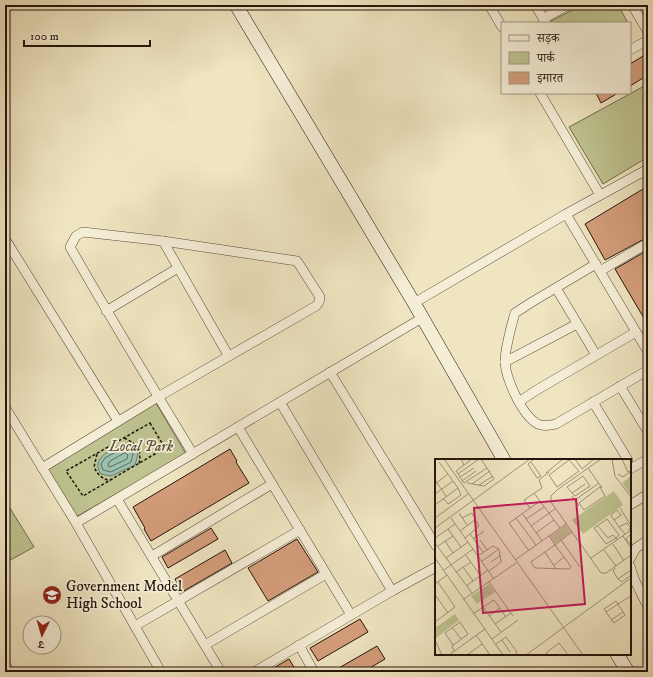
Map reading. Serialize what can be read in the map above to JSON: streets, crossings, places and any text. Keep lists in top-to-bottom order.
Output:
{
  "parks": ["Local Park"],
  "places": {
    "school or university": ["Government Model High School"]
  },
  "legend": ["सड़क", "पार्क", "इमारत"],
  "scale_bar": "100 m",
  "north": "bottom"
}
